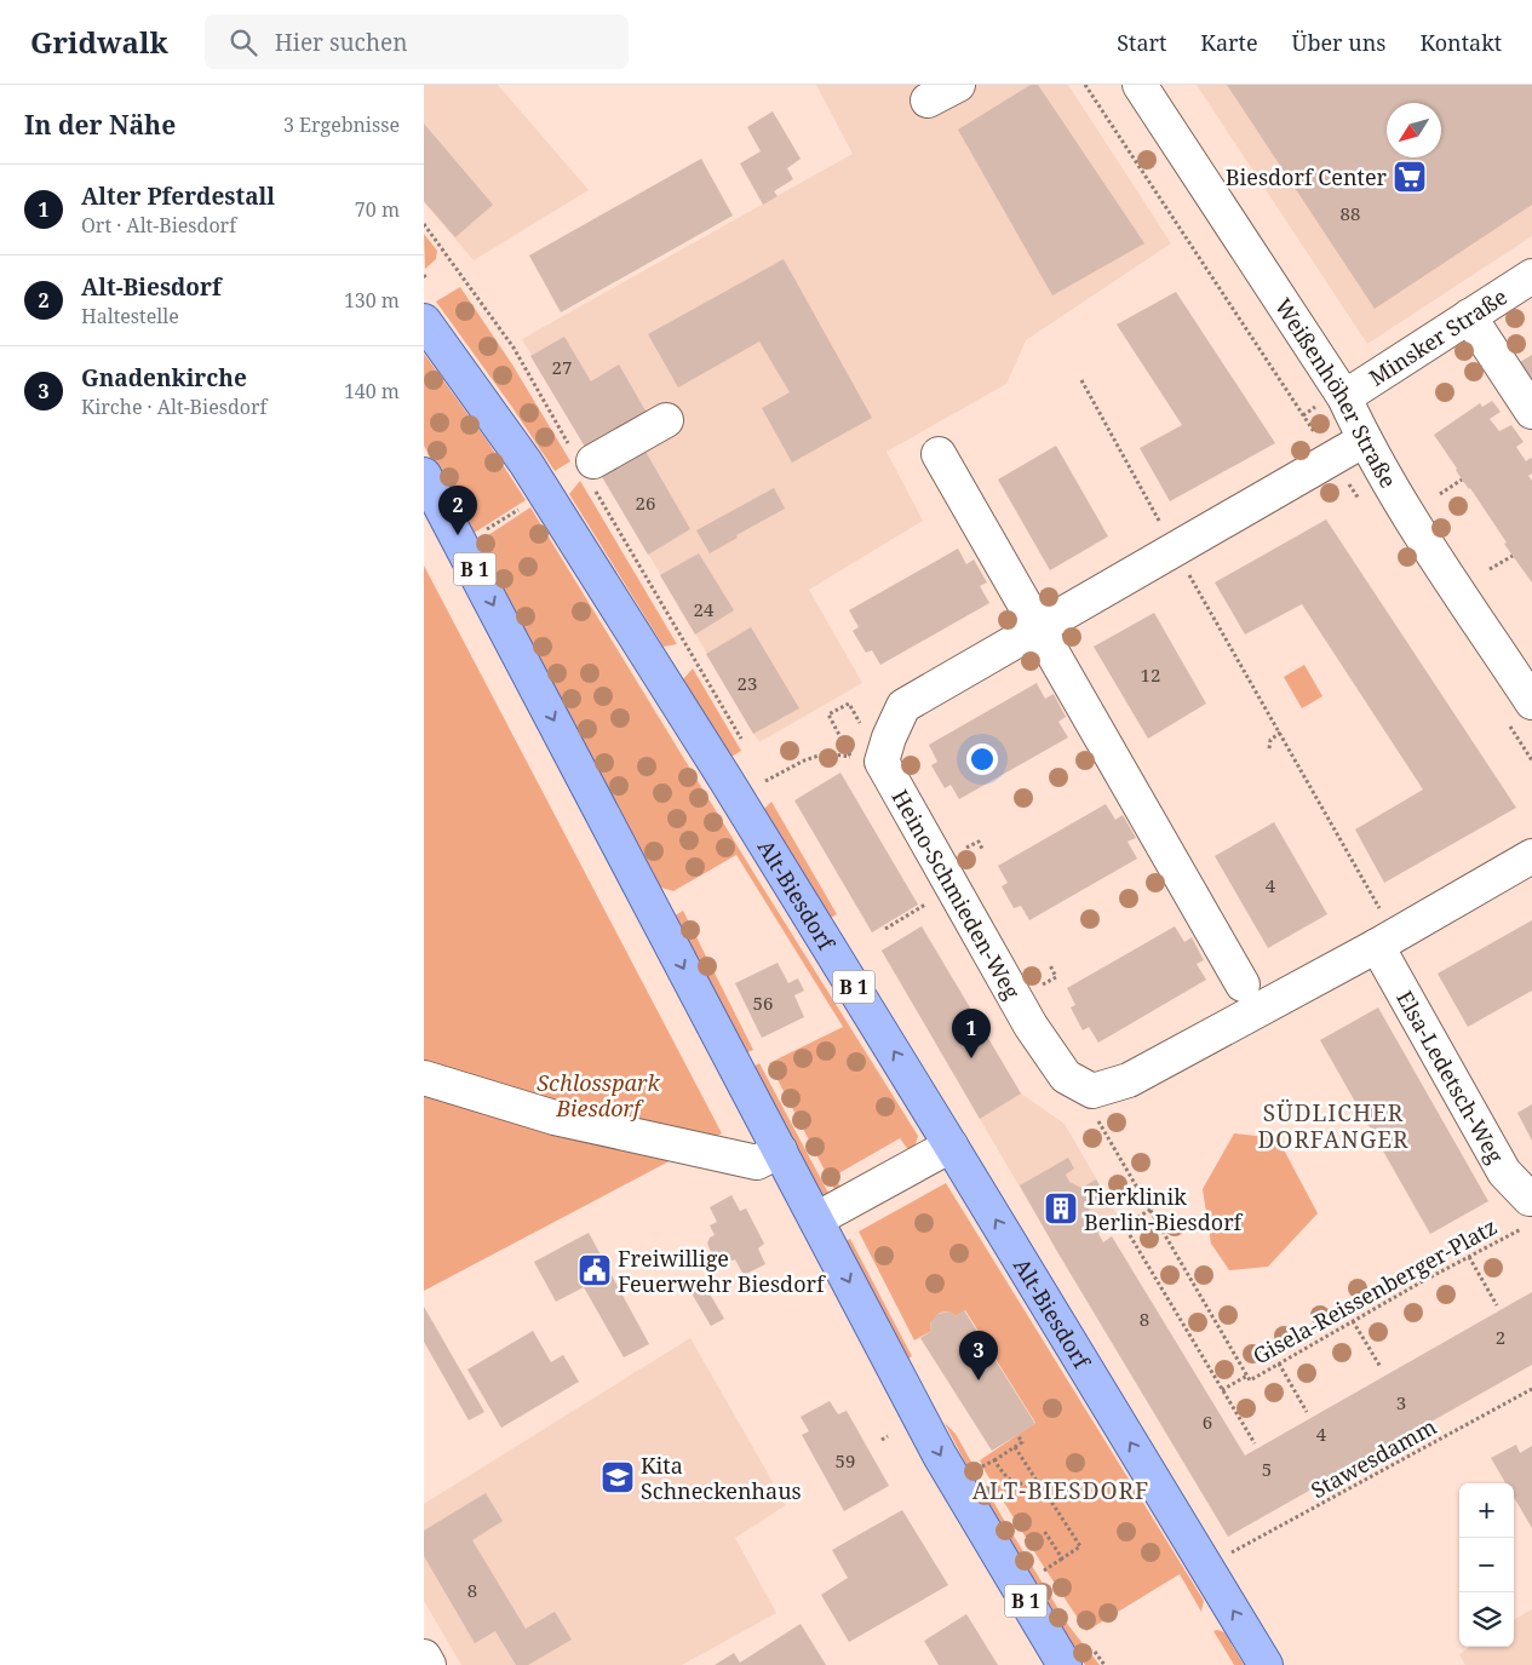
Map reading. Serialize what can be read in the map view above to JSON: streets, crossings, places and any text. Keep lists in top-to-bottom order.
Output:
{
  "streets": {
    "main road": ["B 1", "Alt-Biesdorf"],
    "street": [
      "Minsker Straße",
      "Weißenhöher Straße",
      "Heino-Schmieden-Weg",
      "Elsa-Ledetsch-Weg"
    ],
    "path": ["Gisela-Reissenberger-Platz", "Stawesdamm"]
  },
  "crossings": [
    ["Minsker Straße", "Weißenhöher Straße"],
    ["Weißenhöher Straße", "Heino-Schmieden-Weg"],
    ["Heino-Schmieden-Weg", "Gisela-Reissenberger-Platz"],
    ["Elsa-Ledetsch-Weg", "Gisela-Reissenberger-Platz"]
  ],
  "districts": ["SÜDLICHER DORFANGER", "ALT-BIESDORF"],
  "parks": ["Schlosspark Biesdorf"],
  "places": {
    "supermarket": ["Biesdorf Center"],
    "building": ["Tierklinik Berlin-Biesdorf"],
    "public building": ["Freiwillige Feuerwehr Biesdorf"],
    "school or university": ["Kita Schneckenhaus"]
  },
  "house_numbers": [
    "88",
    "27",
    "26",
    "24",
    "12",
    "23",
    "4",
    "56",
    "8",
    "2",
    "3",
    "6",
    "4",
    "59",
    "5",
    "8"
  ],
  "north": "bottom left",
  "page": {
    "header": "Gridwalk",
    "search": "Hier suchen",
    "nav": [
      "Start",
      "Karte",
      "Über uns",
      "Kontakt"
    ],
    "heading": ["In der Nähe", "3 Ergebnisse"],
    "list": [
      {
        "mark": "1",
        "name": "Alter Pferdestall",
        "note": "Ort · Alt-Biesdorf",
        "value": "70 m"
      },
      {
        "mark": "2",
        "name": "Alt-Biesdorf",
        "note": "Haltestelle",
        "value": "130 m"
      },
      {
        "mark": "3",
        "name": "Gnadenkirche",
        "note": "Kirche · Alt-Biesdorf",
        "value": "140 m"
      }
    ],
    "pins": ["2", "1", "3"],
    "map_buttons": ["+", "−"]
  }
}
